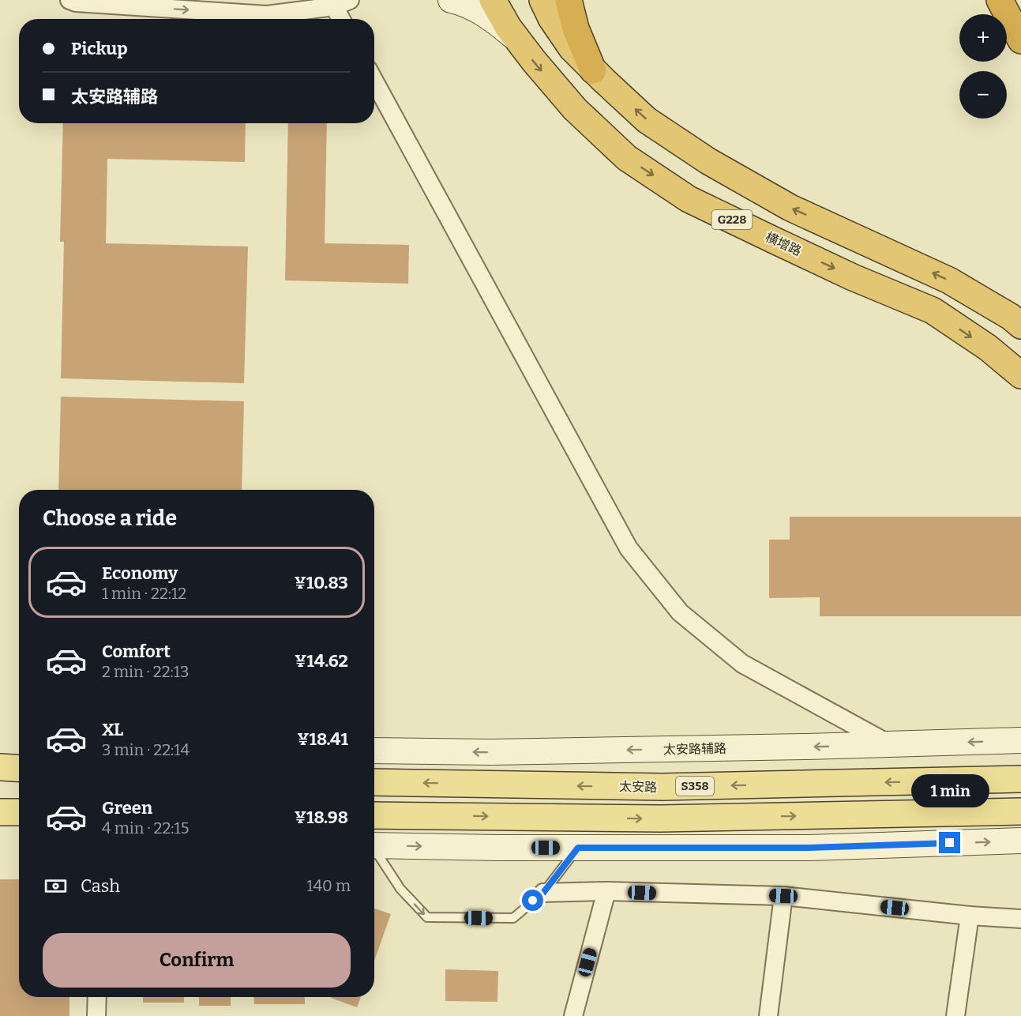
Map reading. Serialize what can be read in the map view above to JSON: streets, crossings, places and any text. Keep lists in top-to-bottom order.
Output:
{
  "streets": {
    "highway": ["G228", "横增路"],
    "main road": ["太安路辅路", "S358", "太安路"]
  },
  "page": {
    "map_buttons": ["+", "−"],
    "banner": ["Pickup", "太安路辅路"],
    "heading": "Choose a ride",
    "list": [
      {
        "name": "Economy",
        "note": "1 min · 22:12",
        "value": "¥10.83"
      },
      {
        "name": "Comfort",
        "note": "2 min · 22:13",
        "value": "¥14.62"
      },
      {
        "name": "XL",
        "note": "3 min · 22:14",
        "value": "¥18.41"
      },
      {
        "name": "Green",
        "note": "4 min · 22:15",
        "value": "¥18.98"
      }
    ],
    "bubble": "1 min",
    "pay": ["Cash", "140 m"],
    "buttons": "Confirm"
  }
}
